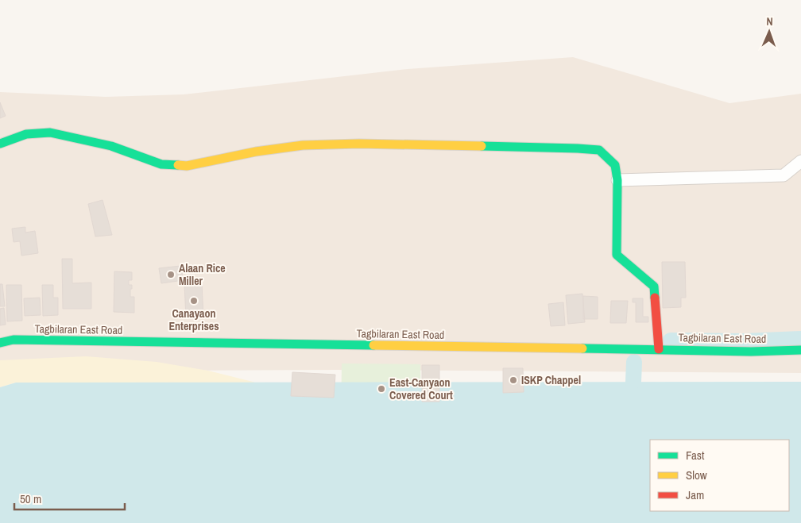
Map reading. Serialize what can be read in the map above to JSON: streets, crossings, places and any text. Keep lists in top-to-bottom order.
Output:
{
  "streets": {
    "street": ["Tagbilaran East Road"]
  },
  "places": [
    "Alaan Rice Miller",
    "Canayaon Enterprises",
    "ISKP Chappel",
    "East-Canyaon Covered Court"
  ],
  "legend": ["Fast", "Slow", "Jam"],
  "scale_bar": "50 m",
  "north": "top"
}
